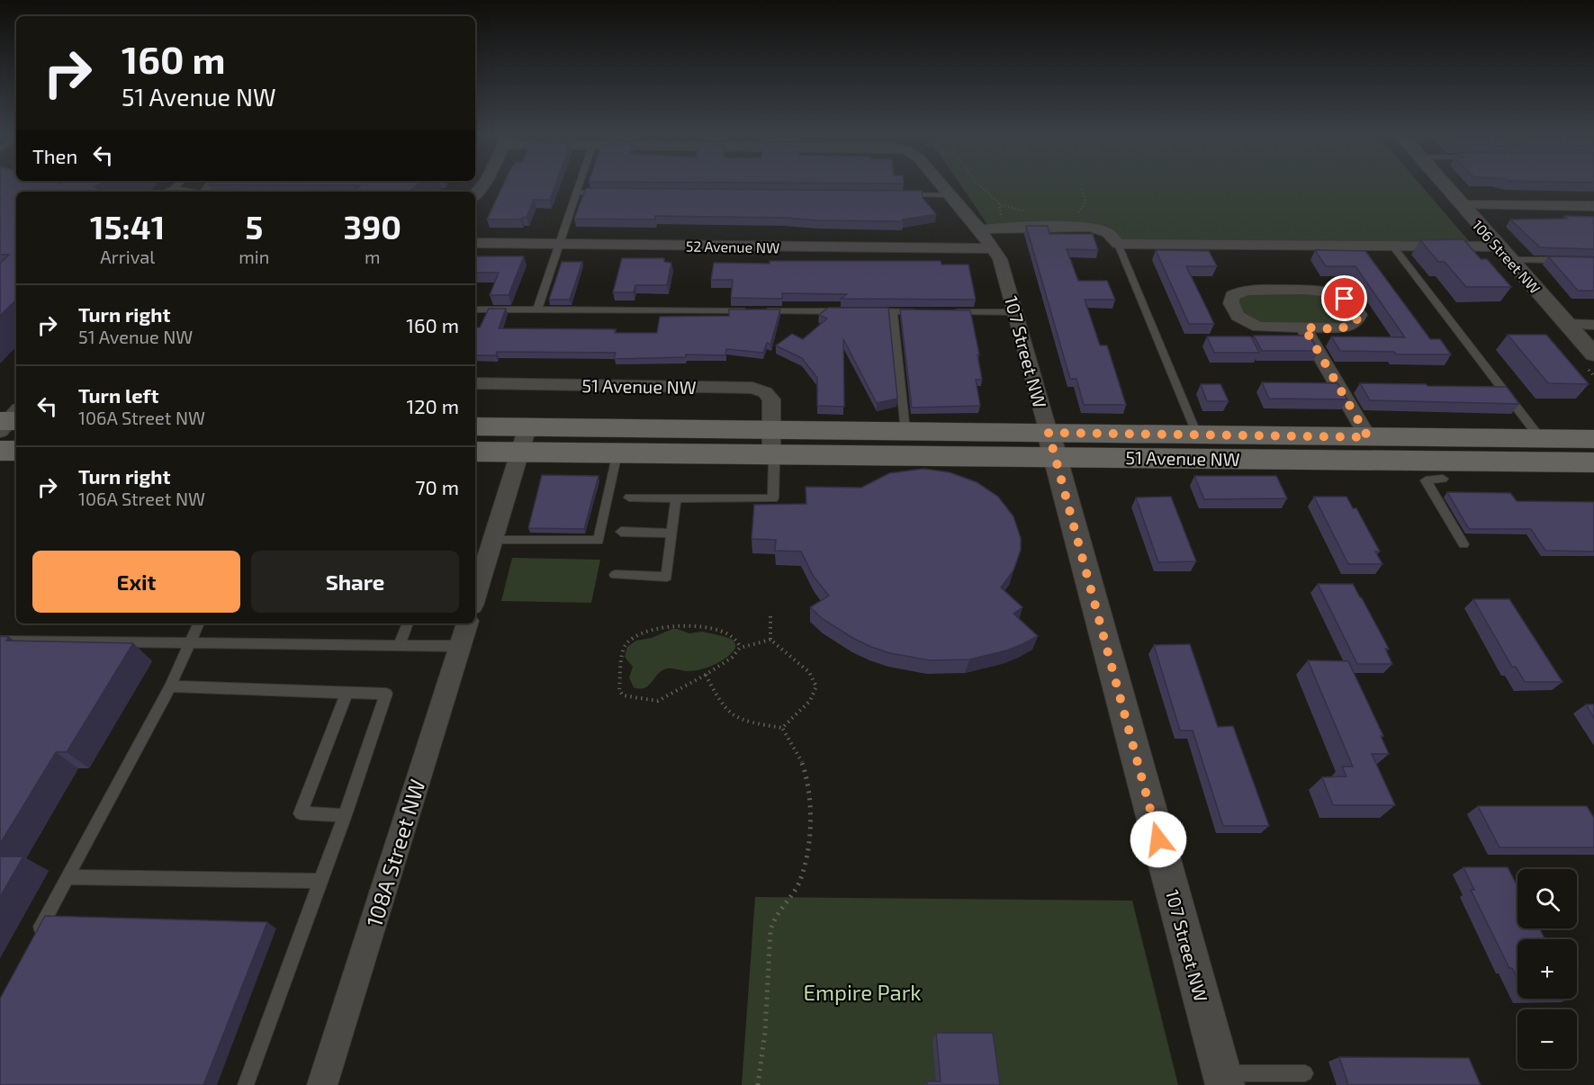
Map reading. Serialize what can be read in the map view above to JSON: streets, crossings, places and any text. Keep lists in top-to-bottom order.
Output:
{
  "streets": {
    "main road": ["51 Avenue NW"],
    "street": [
      "52 Avenue NW",
      "106 Street NW",
      "107 Street NW",
      "108A Street NW"
    ]
  },
  "crossings": [
    ["52 Avenue NW", "107 Street NW"],
    ["107 Street NW", "51 Avenue NW"]
  ],
  "parks": ["Empire Park"],
  "page": {
    "turn": ["160 m", "51 Avenue NW"],
    "then": "Then",
    "eta": [
      "15:41",
      "Arrival",
      "5",
      "min",
      "390",
      "m"
    ],
    "list": [
      {
        "name": "Turn right",
        "note": "51 Avenue NW",
        "value": "160 m"
      },
      {
        "name": "Turn left",
        "note": "106A Street NW",
        "value": "120 m"
      },
      {
        "name": "Turn right",
        "note": "106A Street NW",
        "value": "70 m"
      }
    ],
    "buttons": ["Exit", "Share"],
    "map_buttons": ["+", "−"]
  }
}
